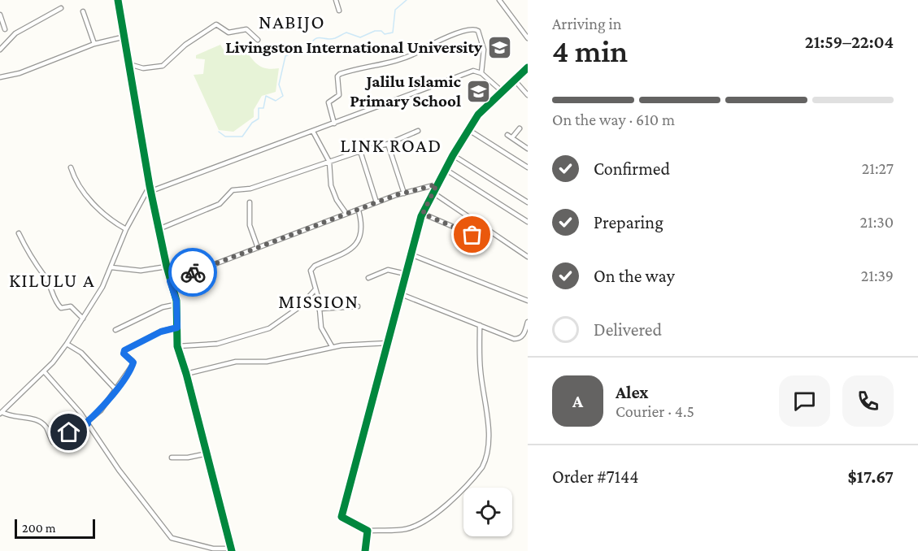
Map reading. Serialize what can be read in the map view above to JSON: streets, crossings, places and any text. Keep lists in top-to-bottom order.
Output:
{
  "districts": [
    "NABIJO",
    "LINK ROAD",
    "KILULU A",
    "MISSION"
  ],
  "places": {
    "school or university": ["Livingston International University", "Jalilu Islamic Primary School"]
  },
  "scale_bar": "200 m",
  "page": {
    "heading": ["4 min", "Arriving in", "21:59–22:04"],
    "panel": [
      "Alex",
      "Courier · 4.5",
      "Order #7144",
      "$17.67"
    ],
    "bar": "On the way · 610 m",
    "list": [
      ["Confirmed", "21:27"],
      ["Preparing", "21:30"],
      ["On the way", "21:39"],
      "Delivered"
    ],
    "round": "A",
    "scale": "200 m"
  }
}
